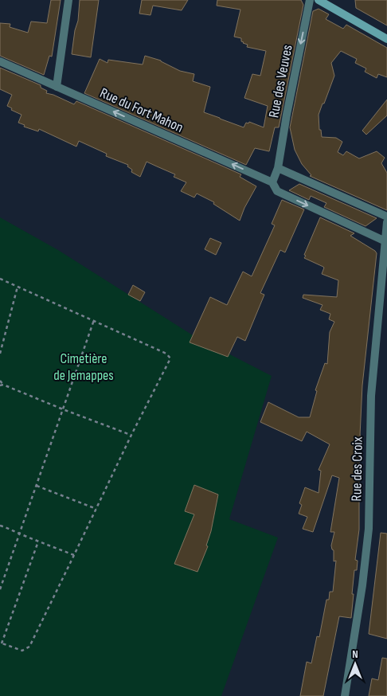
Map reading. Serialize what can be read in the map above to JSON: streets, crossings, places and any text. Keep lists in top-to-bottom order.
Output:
{
  "streets": {
    "street": ["Rue des Veuves", "Rue du Fort Mahon", "Rue des Croix"]
  },
  "crossings": [
    ["Rue des Veuves", "Rue du Fort Mahon"],
    ["Rue du Fort Mahon", "Rue des Croix"]
  ],
  "one_way": ["Rue des Veuves"],
  "parks": ["Cimetière de Jemappes"],
  "north": "top"
}
